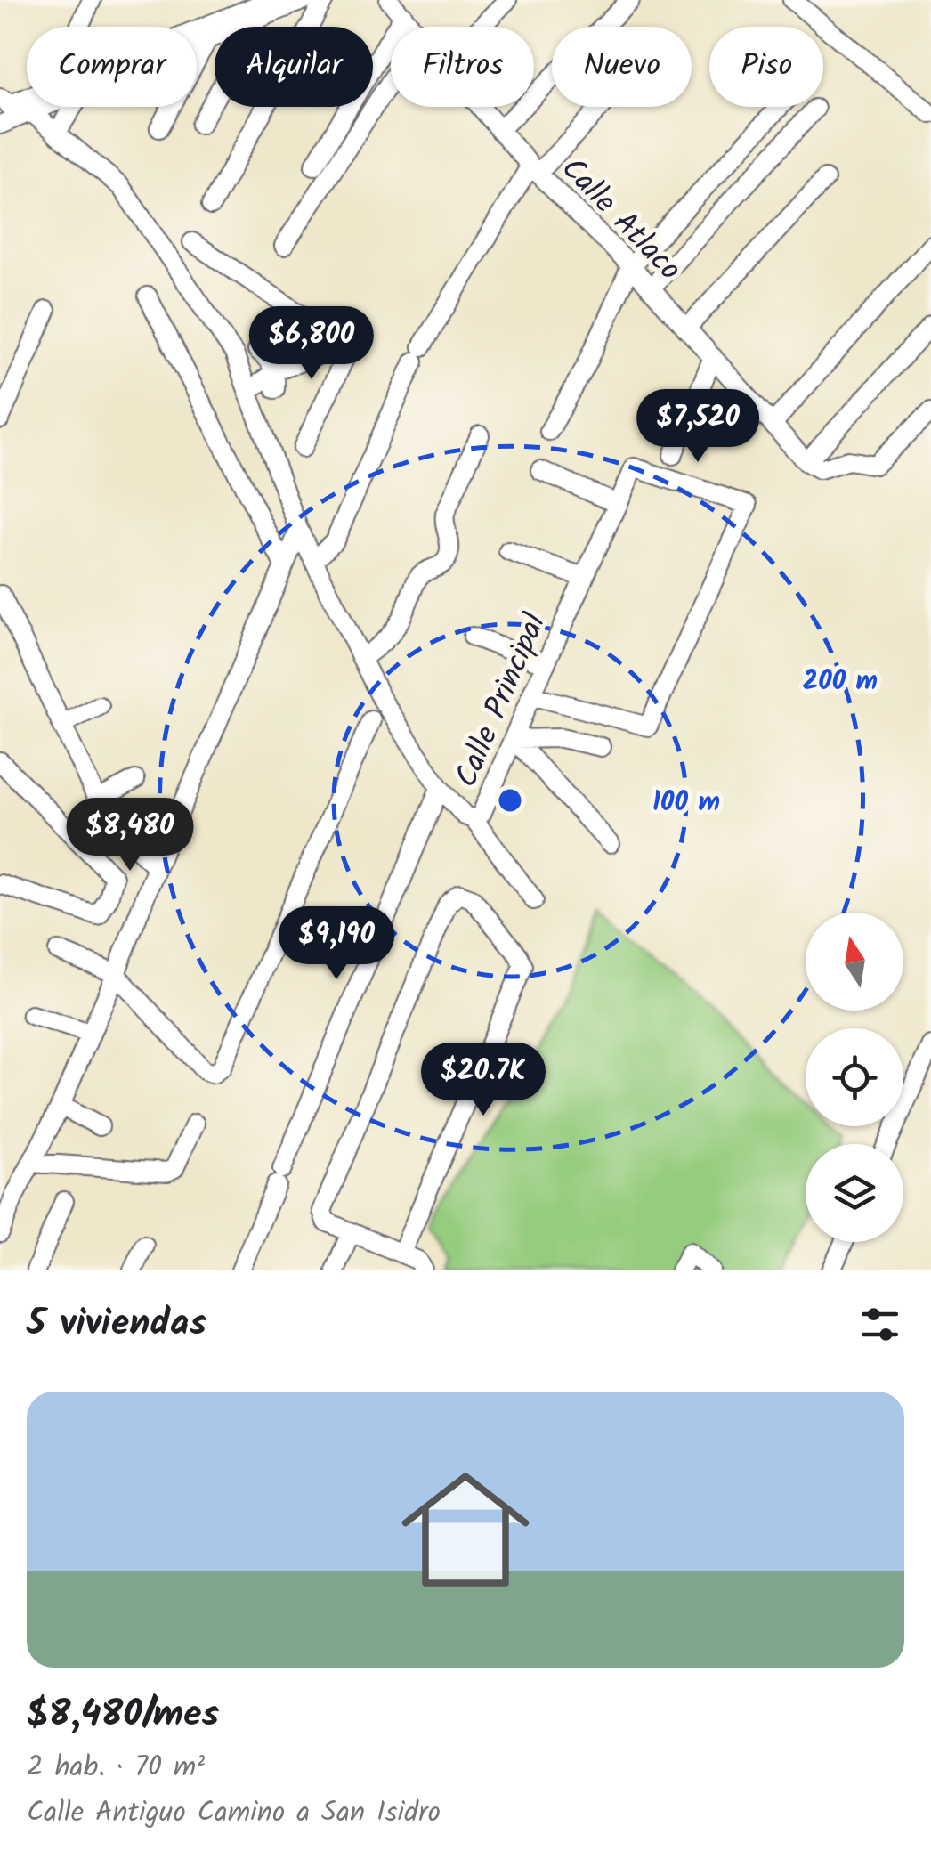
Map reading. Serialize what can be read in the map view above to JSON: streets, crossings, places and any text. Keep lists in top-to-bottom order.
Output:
{
  "streets": {
    "street": ["Calle Atlaco", "Calle Principal"]
  },
  "north": "top",
  "page": {
    "chip": [
      "Comprar",
      "Alquilar",
      "Filtros",
      "Nuevo",
      "Piso"
    ],
    "price": [
      "$6,800",
      "$7,520",
      "$8,480",
      "$9,190",
      "$20.7K"
    ],
    "heading": "5 viviendas",
    "list": [
      {
        "name": "$8,480/mes",
        "note": "2 hab. · 70 m² · Calle Antiguo Camino a San Isidro"
      }
    ]
  },
  "rings": ["200 m", "100 m"]
}
